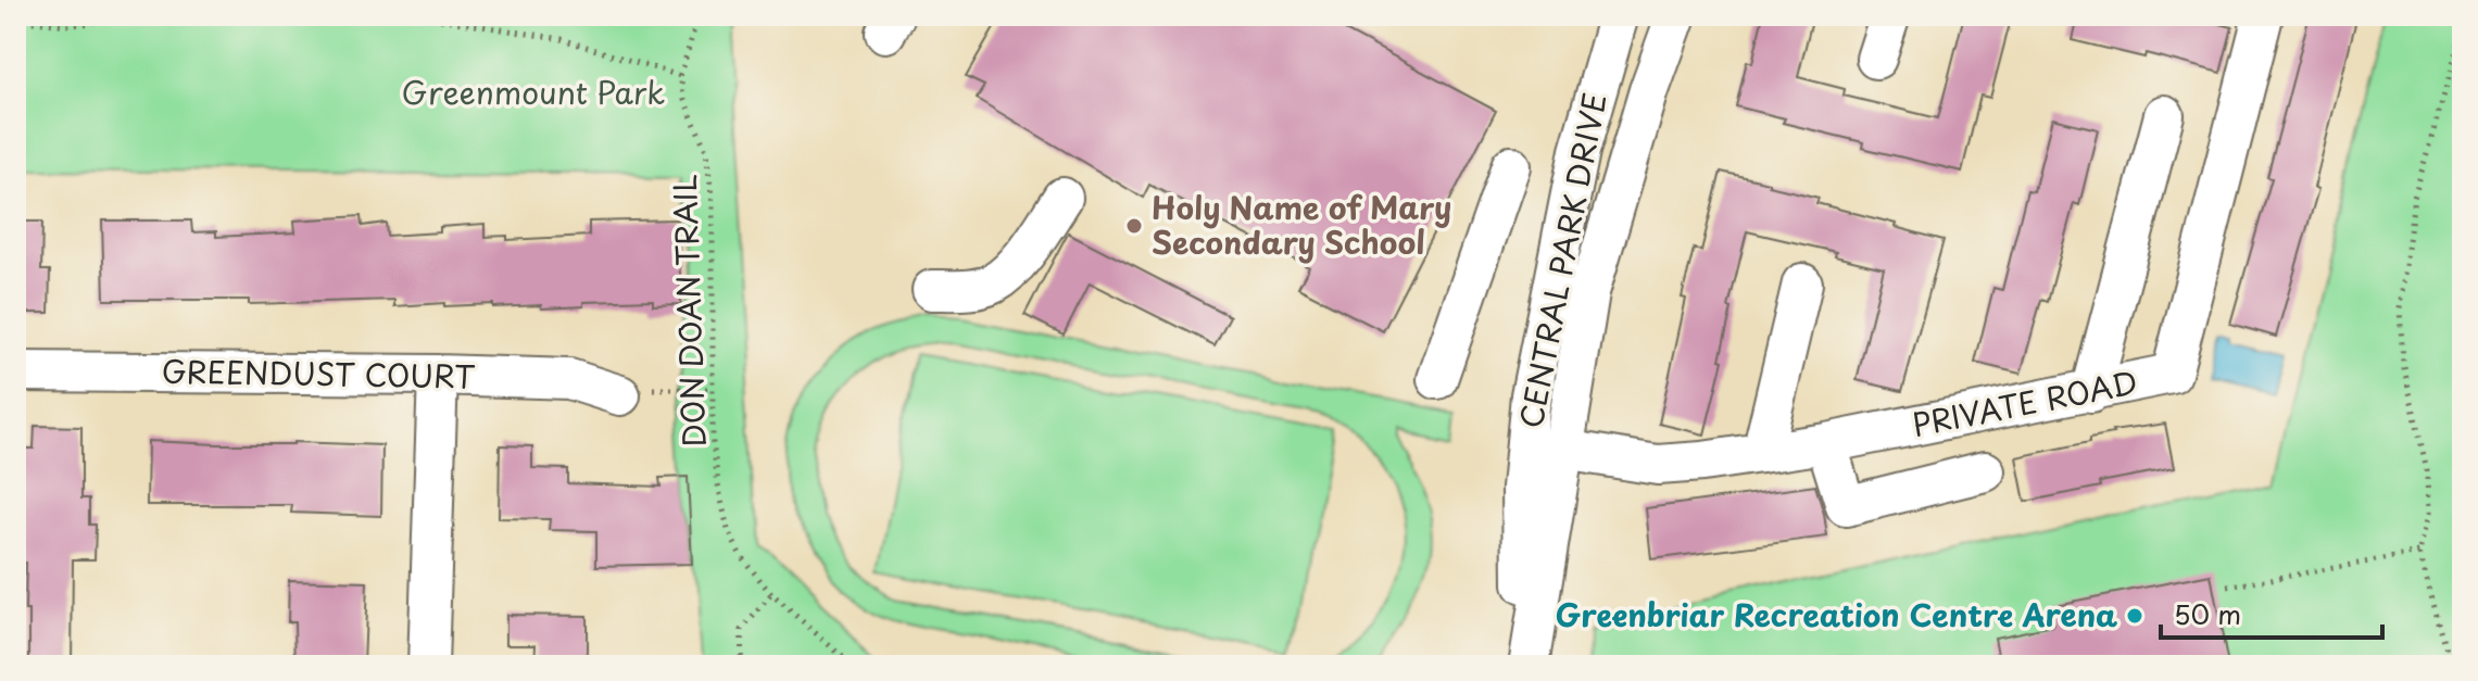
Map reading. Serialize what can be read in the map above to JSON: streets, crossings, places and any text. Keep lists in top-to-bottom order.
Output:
{
  "streets": {
    "street": ["CENTRAL PARK DRIVE", "GREENDUST COURT", "PRIVATE ROAD"],
    "path": ["DON DOAN TRAIL"]
  },
  "crossings": [
    ["CENTRAL PARK DRIVE", "PRIVATE ROAD"]
  ],
  "parks": ["Greenmount Park"],
  "places": ["Holy Name of Mary Secondary School", "Greenbriar Recreation Centre Arena"],
  "scale_bar": "50 m"
}
